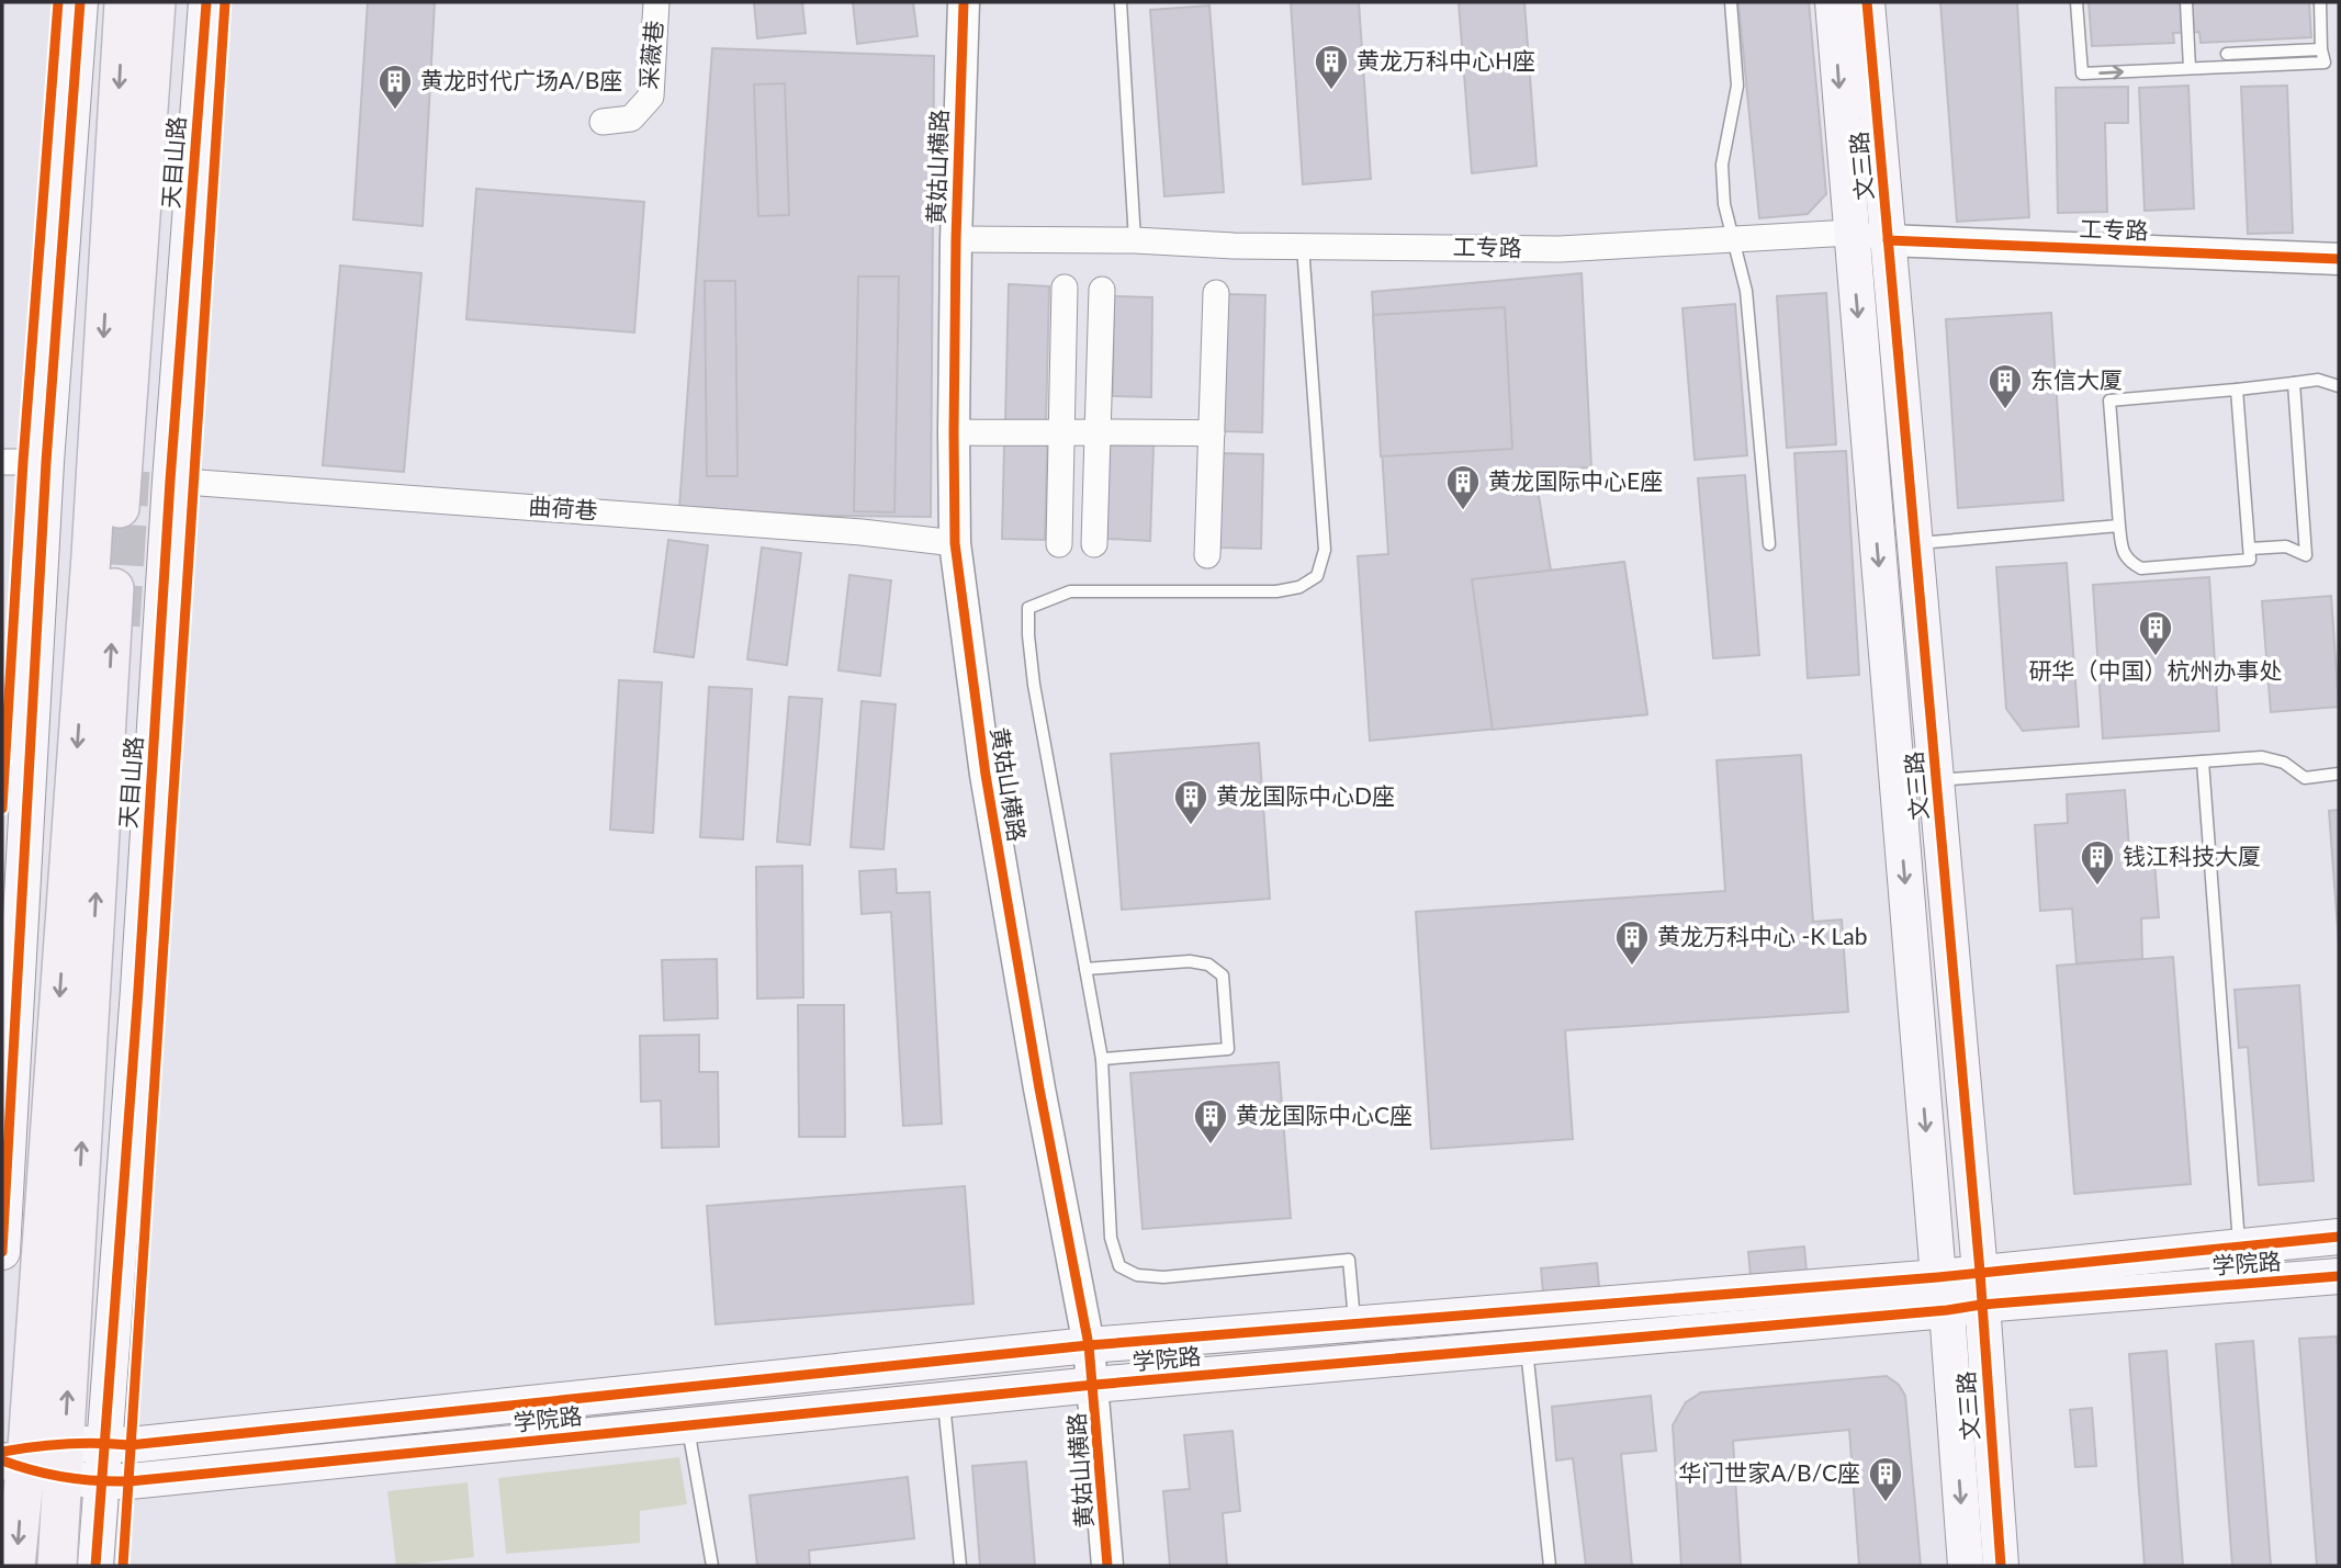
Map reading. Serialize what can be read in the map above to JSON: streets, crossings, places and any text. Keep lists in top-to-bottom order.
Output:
{
  "streets": {
    "main road": ["天目山路", "文三路", "学院路"],
    "street": [
      "采薇巷",
      "黄姑山横路",
      "工专路",
      "曲荷巷"
    ]
  },
  "crossings": [
    ["天目山路", "曲荷巷"],
    ["天目山路", "学院路"],
    ["文三路", "工专路"],
    ["文三路", "学院路"],
    ["黄姑山横路", "工专路"],
    ["黄姑山横路", "曲荷巷"],
    ["黄姑山横路", "学院路"]
  ],
  "places": {
    "building": [
      "黄龙万科中心H座",
      "黄龙时代广场A/B座",
      "东信大厦",
      "黄龙国际中心E座",
      "研华（中国）杭州办事处",
      "黄龙国际中心D座",
      "钱江科技大厦",
      "黄龙万科中心 -K Lab",
      "黄龙国际中心C座",
      "华门世家A/B/C座"
    ]
  }
}
